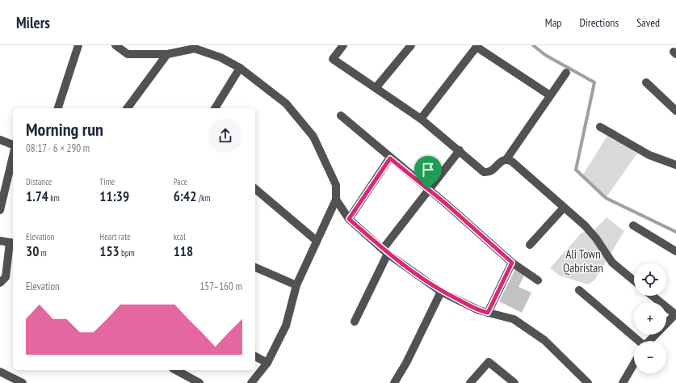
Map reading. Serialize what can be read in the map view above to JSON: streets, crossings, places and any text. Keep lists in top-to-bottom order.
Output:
{
  "parks": ["Ali Town Qabristan"],
  "page": {
    "header": "Milers",
    "nav": ["Map", "Directions", "Saved"],
    "heading": ["Morning run", "08:17 · 6 × 290 m"],
    "stats": [
      ["Distance", "1.74 km"],
      ["Time", "11:39"],
      ["Pace", "6:42 /km"],
      ["Elevation", "30 m"],
      ["Heart rate", "153 bpm"],
      ["kcal", "118"]
    ],
    "map_buttons": ["+", "−"],
    "chart": ["Elevation", "157–160 m"]
  }
}
